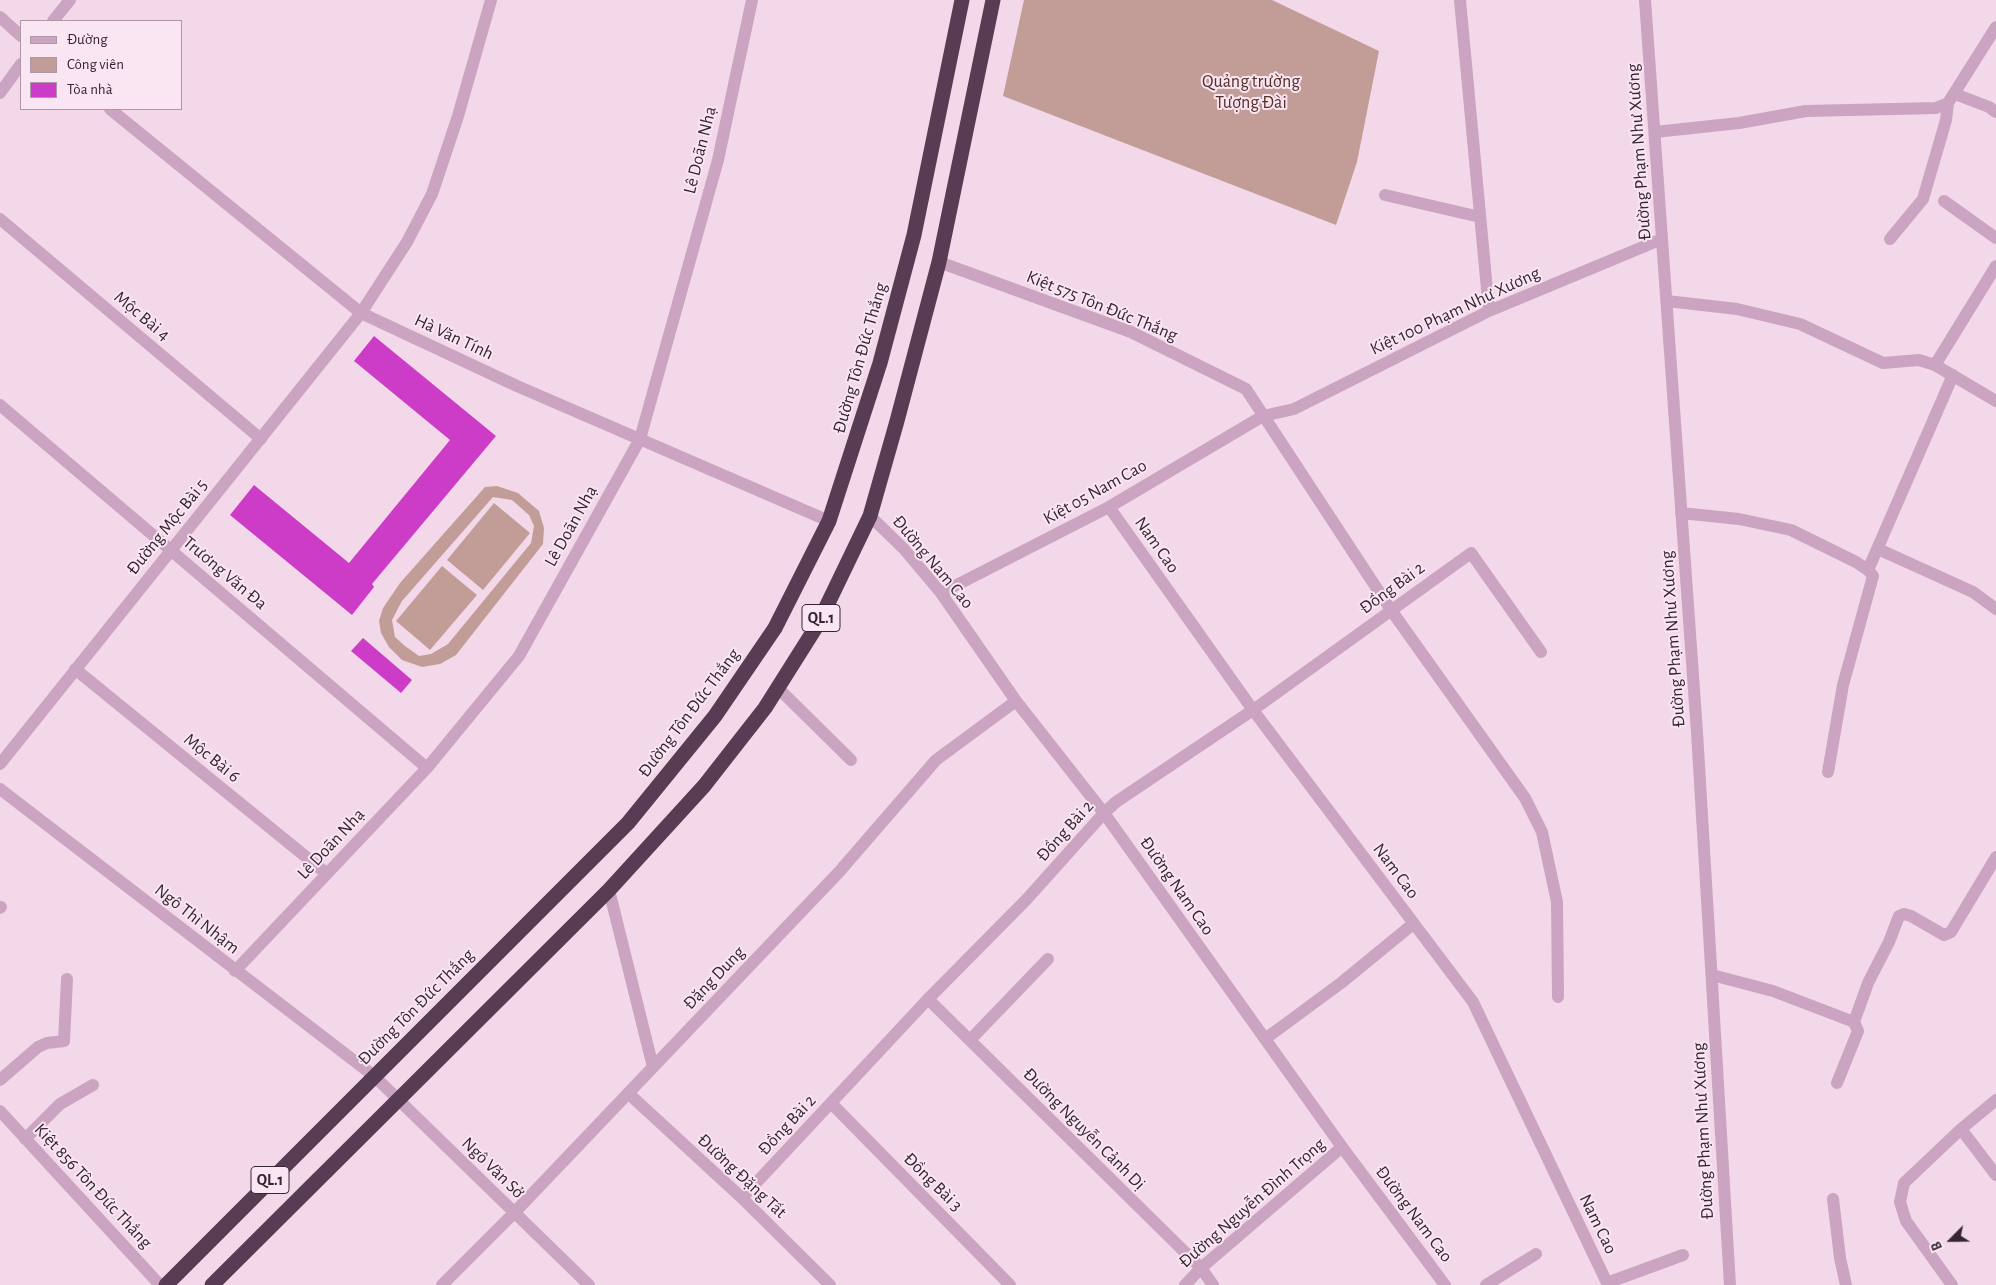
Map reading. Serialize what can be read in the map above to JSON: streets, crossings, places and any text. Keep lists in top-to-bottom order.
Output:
{
  "streets": {
    "highway": ["Đường Tôn Đức Thắng", "QL.1"],
    "street": [
      "Lê Doãn Nhạ",
      "Đường Phạm Như Xương",
      "Kiệt 575 Tôn Đức Thắng",
      "Kiệt 100 Phạm Như Xương",
      "Mộc Bài 4",
      "Hà Văn Tính",
      "Kiệt 05 Nam Cao",
      "Đường Mộc Bài 5",
      "Nam Cao",
      "Đường Nam Cao",
      "Trương Văn Đa",
      "Đồng Bài 2",
      "Mộc Bài 6",
      "Ngô Thì Nhậm",
      "Đặng Dung",
      "Đường Nguyễn Cảnh Dị",
      "Ngô Văn Sở",
      "Đường Đặng Tất",
      "Đồng Bài 3",
      "Kiệt 856 Tôn Đức Thắng",
      "Đường Nguyễn Đình Trọng"
    ]
  },
  "crossings": [
    ["Lê Doãn Nhạ", "Hà Văn Tính"],
    ["Lê Doãn Nhạ", "Trương Văn Đa"],
    ["Lê Doãn Nhạ", "Mộc Bài 6"],
    ["Lê Doãn Nhạ", "Ngô Thì Nhậm"],
    ["Đường Phạm Như Xương", "Kiệt 100 Phạm Như Xương"],
    ["Kiệt 575 Tôn Đức Thắng", "Kiệt 100 Phạm Như Xương"],
    ["Kiệt 575 Tôn Đức Thắng", "Kiệt 05 Nam Cao"],
    ["Kiệt 575 Tôn Đức Thắng", "Đồng Bài 2"],
    ["Kiệt 575 Tôn Đức Thắng", "QL.1"],
    ["Kiệt 100 Phạm Như Xương", "Kiệt 05 Nam Cao"],
    ["Mộc Bài 4", "Đường Mộc Bài 5"],
    ["Hà Văn Tính", "Đường Tôn Đức Thắng"],
    ["Hà Văn Tính", "Đường Mộc Bài 5"],
    ["Đường Tôn Đức Thắng", "Ngô Thì Nhậm"],
    ["Đường Tôn Đức Thắng", "Ngô Văn Sở"],
    ["Kiệt 05 Nam Cao", "Nam Cao"],
    ["Kiệt 05 Nam Cao", "Đường Nam Cao"],
    ["Đường Mộc Bài 5", "Trương Văn Đa"],
    ["Đường Mộc Bài 5", "Mộc Bài 6"],
    ["Nam Cao", "Đồng Bài 2"],
    ["Đường Nam Cao", "Đồng Bài 2"],
    ["Đường Nam Cao", "QL.1"],
    ["Đường Nam Cao", "Đặng Dung"],
    ["Đường Nam Cao", "Đường Nguyễn Đình Trọng"],
    ["Đồng Bài 2", "Đường Nguyễn Cảnh Dị"],
    ["Đồng Bài 2", "Đường Đặng Tất"],
    ["Đồng Bài 2", "Đồng Bài 3"],
    ["QL.1", "Ngô Văn Sở"],
    ["Ngô Thì Nhậm", "Ngô Văn Sở"],
    ["Đặng Dung", "Ngô Văn Sở"],
    ["Đặng Dung", "Đường Đặng Tất"],
    ["Đường Nguyễn Cảnh Dị", "Đường Nguyễn Đình Trọng"]
  ],
  "parks": ["Quảng trường Tượng Đài"],
  "legend": ["Đường", "Công viên", "Tòa nhà"],
  "north": "bottom left"
}
